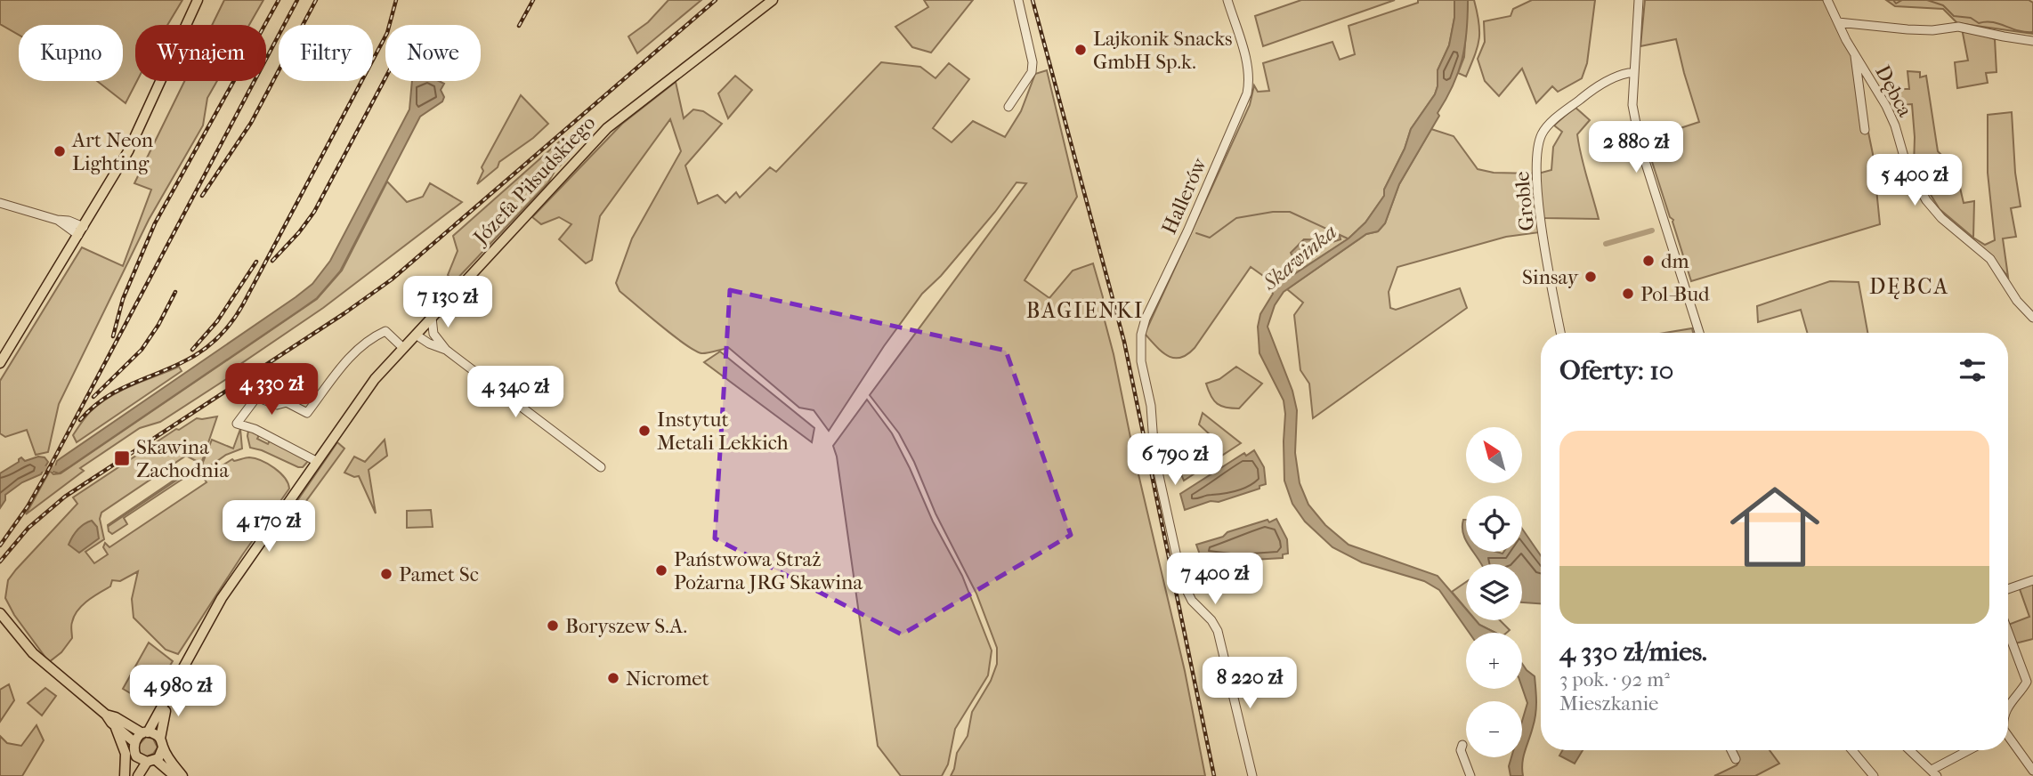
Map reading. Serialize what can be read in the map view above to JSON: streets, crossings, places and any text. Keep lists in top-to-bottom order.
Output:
{
  "streets": {
    "main road": ["Józefa Piłsudskiego"],
    "street": ["Dębca", "Hallerów", "Groble"]
  },
  "districts": ["DĘBCA", "BAGIENKI"],
  "water": ["Skawinka"],
  "places": {
    "other": [
      "Lajkonik Snacks GmbH Sp.k.",
      "Art Neon Lighting",
      "dm",
      "Sinsay",
      "Pol-Bud",
      "Instytut Metali Lekkich",
      "Państwowa Straż Pożarna JRG Skawina",
      "Pamet Sc",
      "Boryszew S.A.",
      "Nicromet"
    ],
    "transit": ["Skawina Zachodnia"]
  },
  "north": "top left",
  "page": {
    "chip": [
      "Kupno",
      "Wynajem",
      "Filtry",
      "Nowe"
    ],
    "price": [
      "2 880 zł",
      "5 400 zł",
      "7 130 zł",
      "4 330 zł",
      "4 340 zł",
      "6 790 zł",
      "4 170 zł",
      "7 400 zł",
      "8 220 zł",
      "4 980 zł"
    ],
    "heading": "Oferty: 10",
    "list": [
      {
        "name": "4 330 zł/mies.",
        "note": "3 pok. · 92 m² · Mieszkanie"
      }
    ],
    "map_buttons": ["+", "−"]
  }
}
